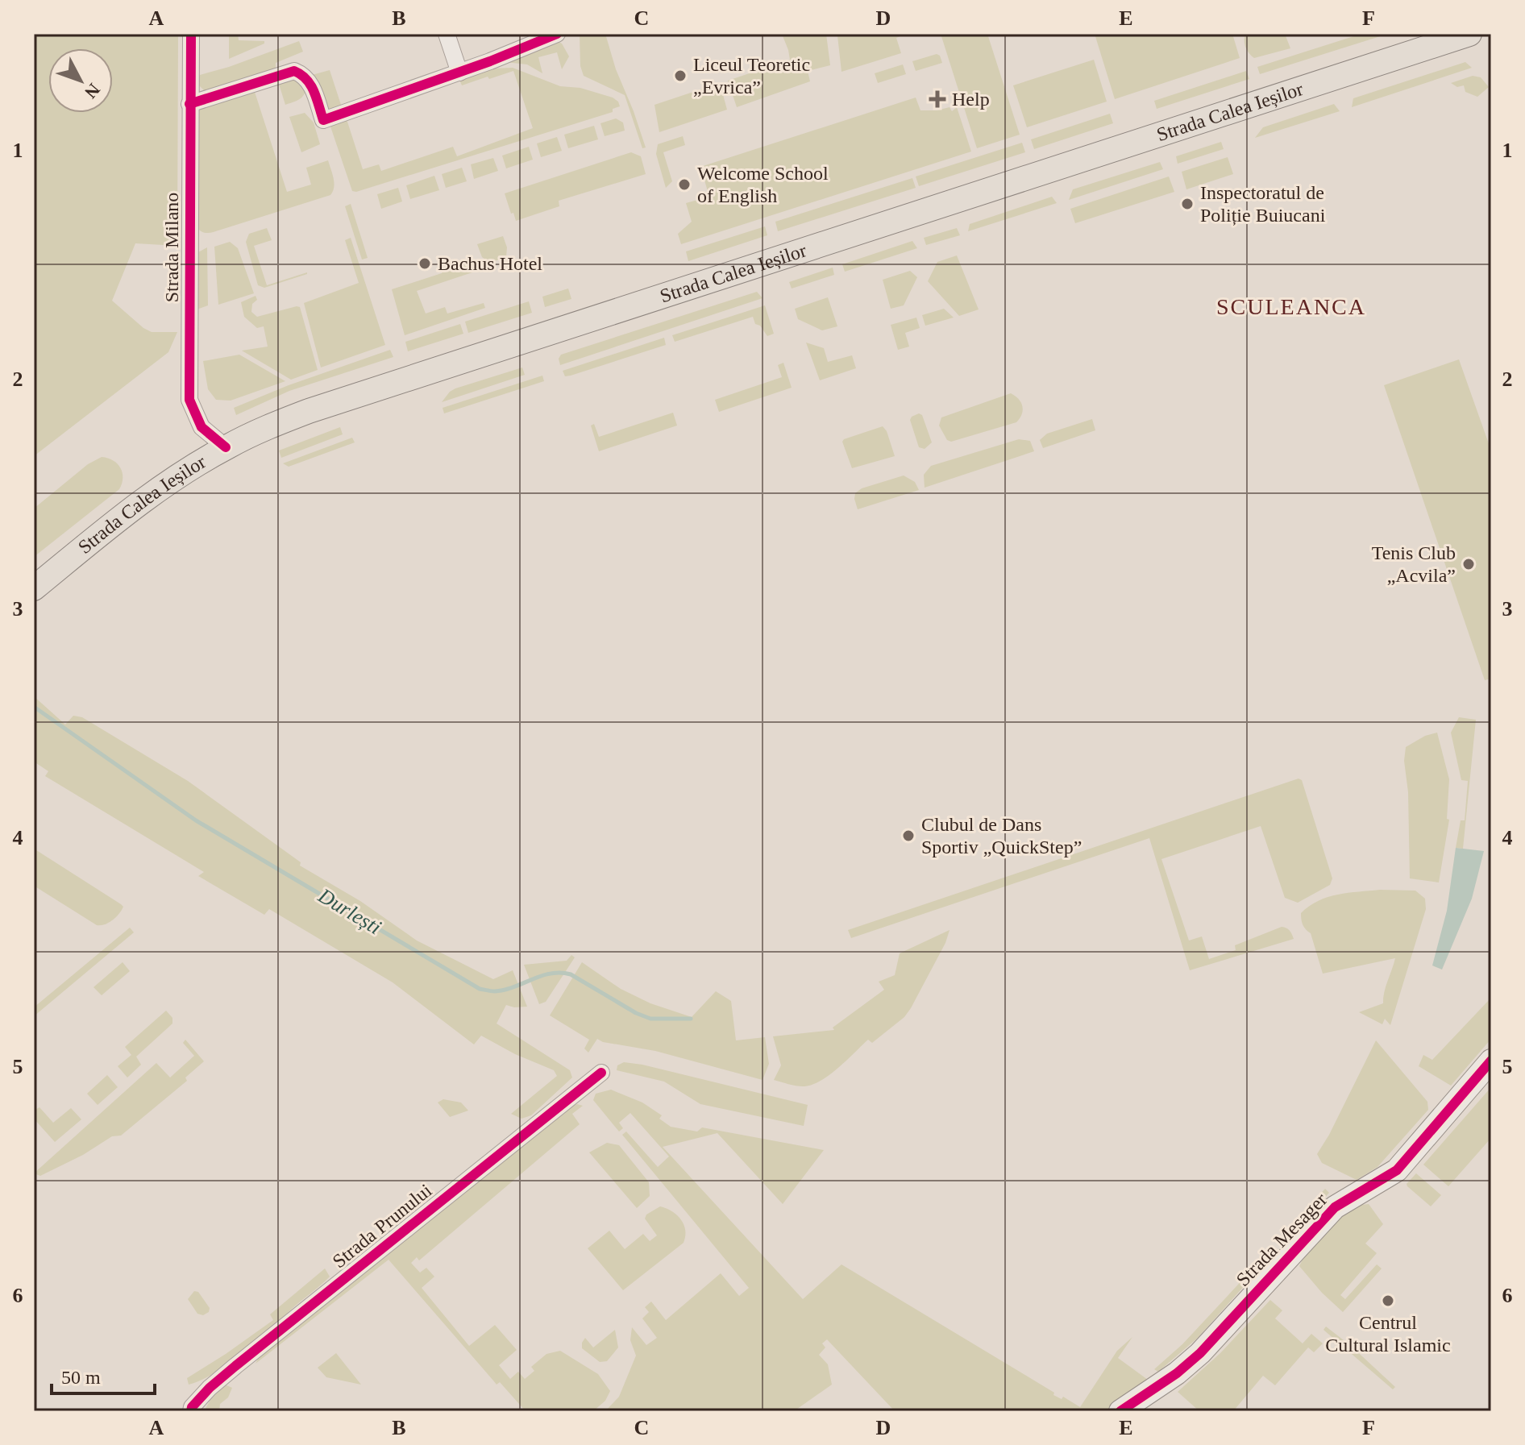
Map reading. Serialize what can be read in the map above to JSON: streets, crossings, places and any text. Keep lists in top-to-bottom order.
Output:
{
  "streets": {
    "main road": ["Strada Calea Ieșilor"],
    "street": ["Strada Milano", "Strada Prunului", "Strada Mesager"]
  },
  "crossings": [
    ["Strada Calea Ieșilor", "Strada Milano"]
  ],
  "districts": ["SCULEANCA"],
  "water": ["Durlești"],
  "places": {
    "other": [
      "Liceul Teoretic „Evrica”",
      "Welcome School of English",
      "Inspectoratul de Poliție Buiucani",
      "Bachus Hotel",
      "Tenis Club „Acvila”",
      "Clubul de Dans Sportiv „QuickStep”",
      "Centrul Cultural Islamic"
    ],
    "health": ["Help"]
  },
  "scale_bar": "50 m",
  "north": "bottom right",
  "grid": {
    "columns": [
      "A",
      "B",
      "C",
      "D",
      "E",
      "F"
    ],
    "rows": [
      "1",
      "2",
      "3",
      "4",
      "5",
      "6"
    ]
  }
}
